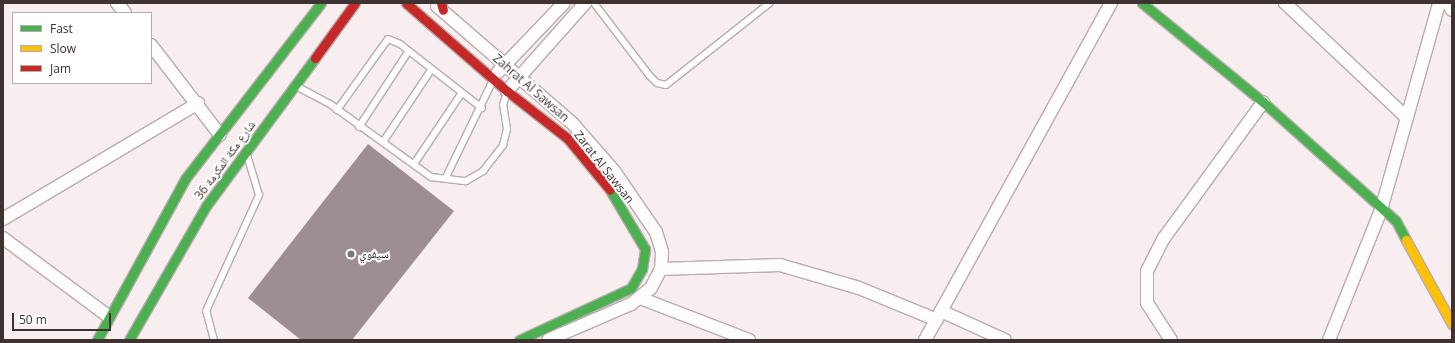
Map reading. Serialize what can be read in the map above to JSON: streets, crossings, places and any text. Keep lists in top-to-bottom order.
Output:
{
  "streets": {
    "street": ["Zahrat Al Sawsan", "شارع مكة المكرمة 36", "Zarat Al Sawsan"]
  },
  "places": ["سيفوي"],
  "legend": ["Fast", "Slow", "Jam"],
  "scale_bar": "50 m"
}
